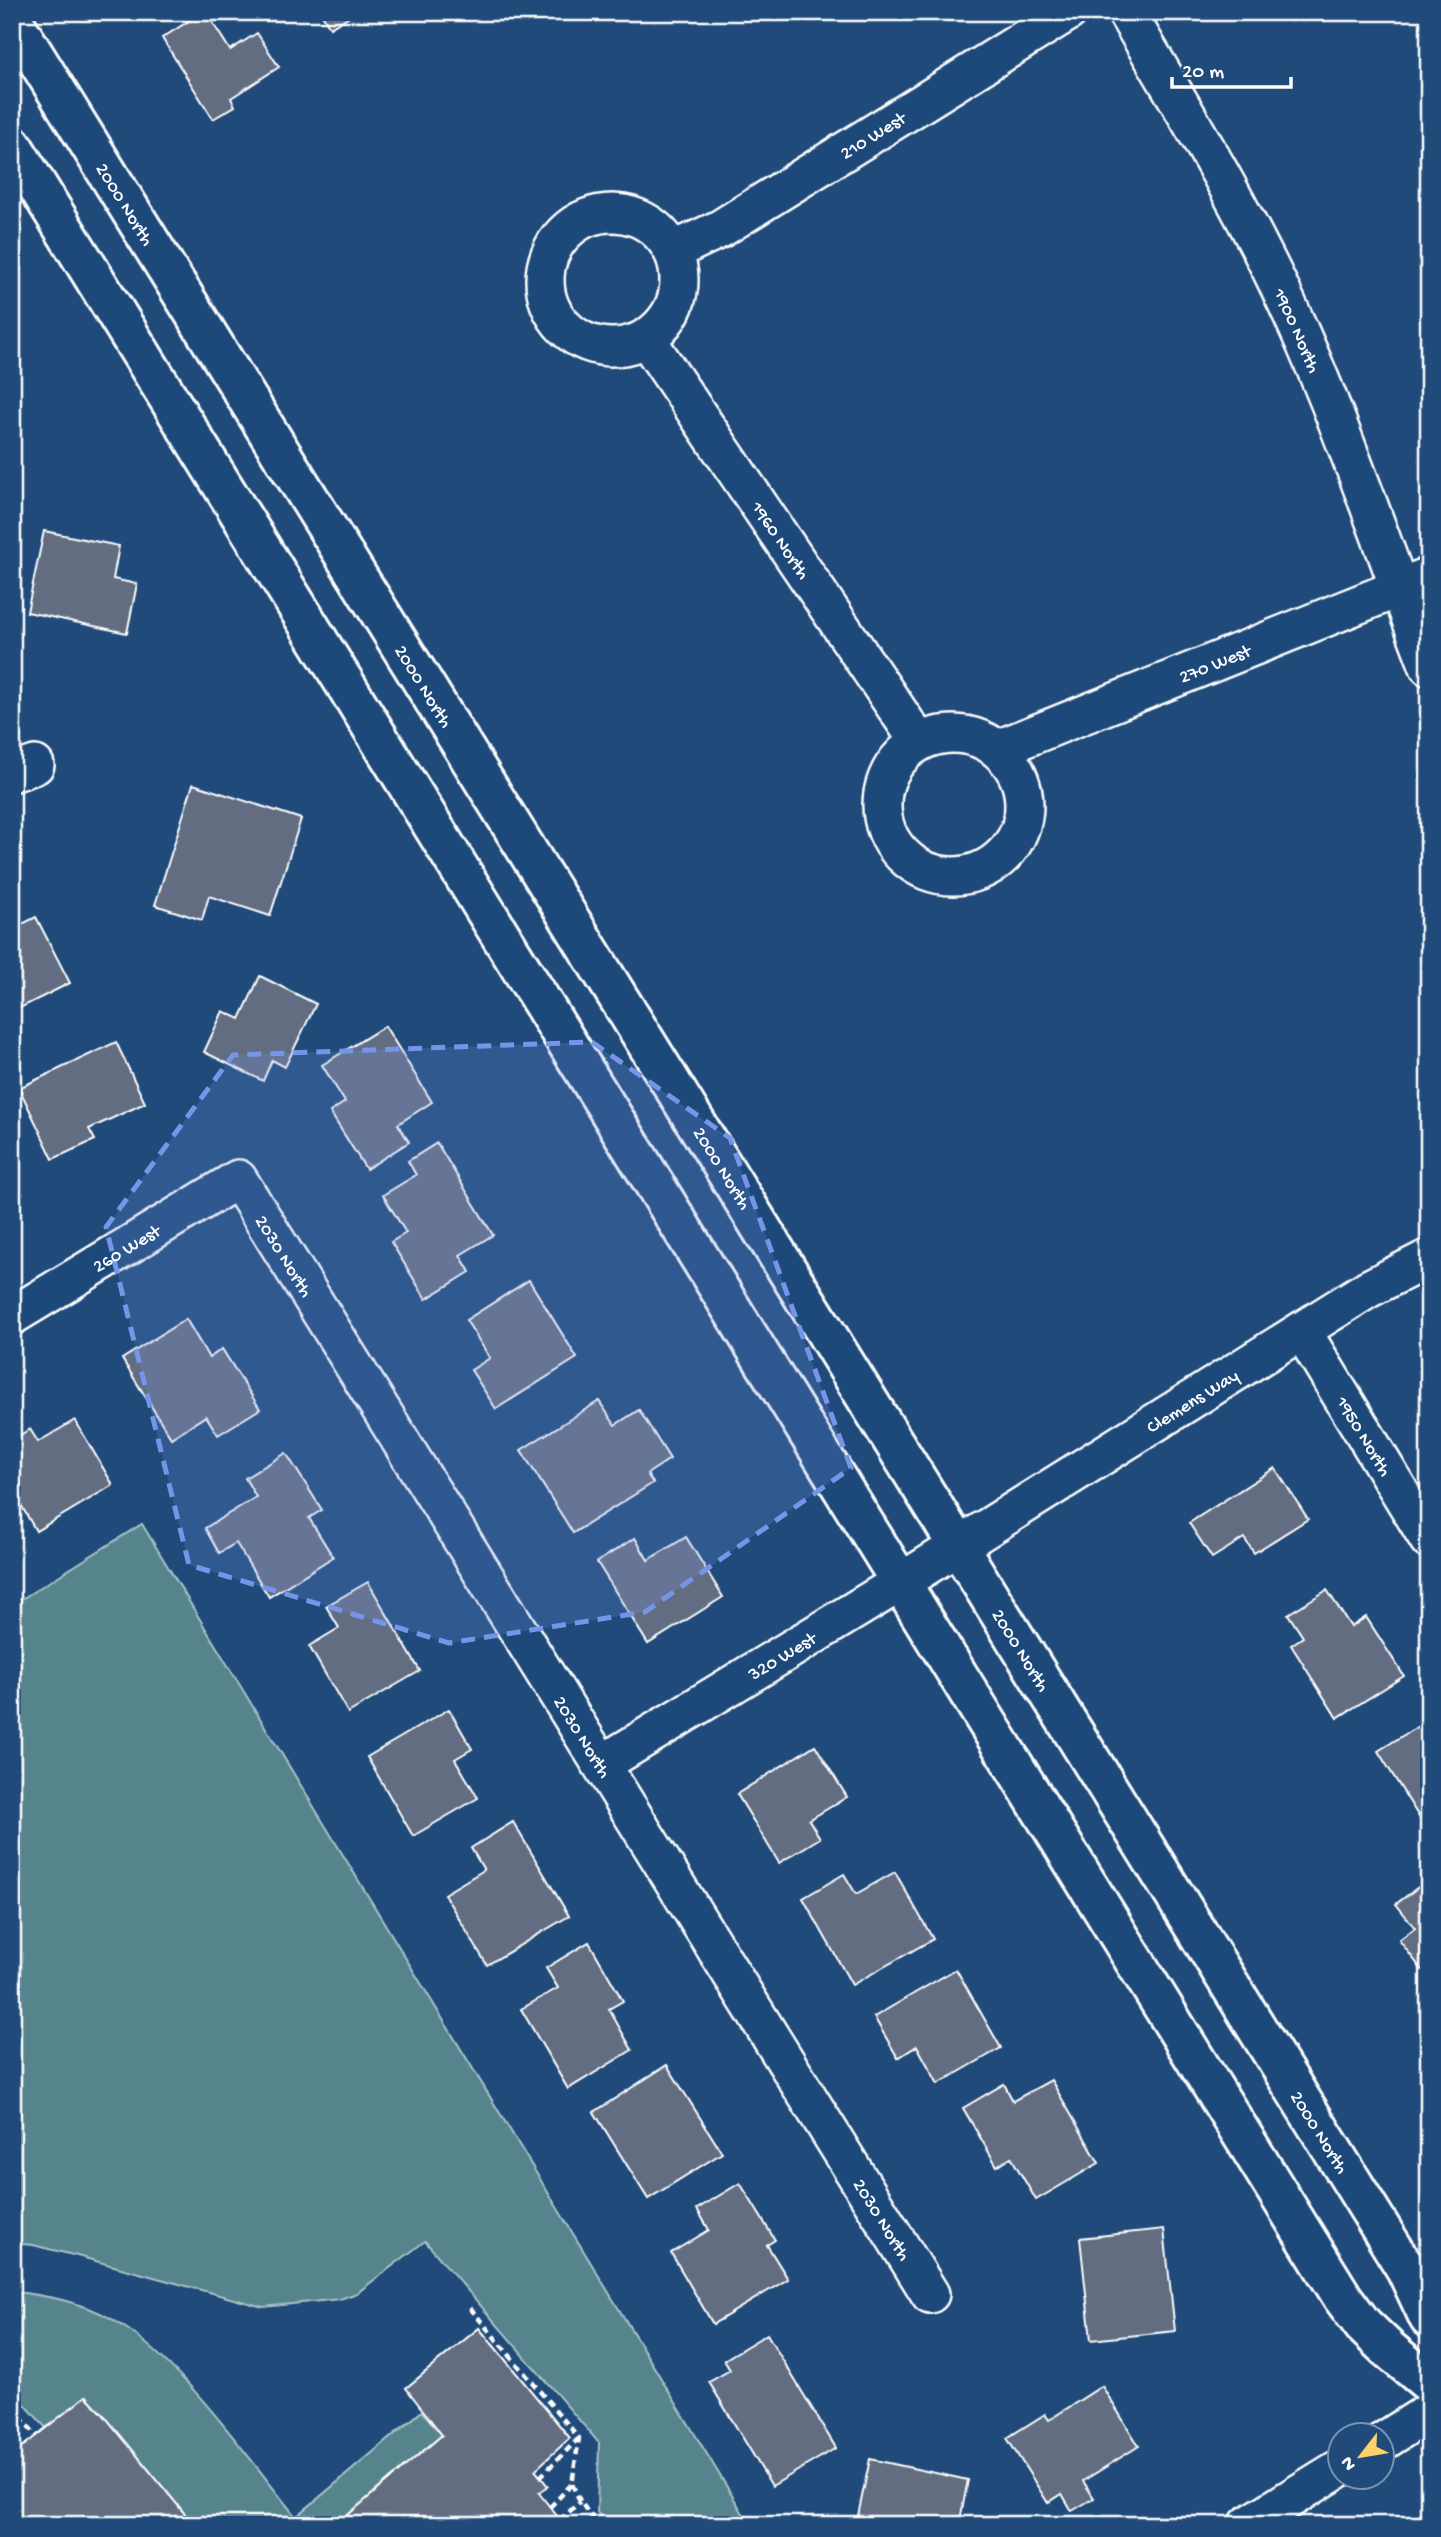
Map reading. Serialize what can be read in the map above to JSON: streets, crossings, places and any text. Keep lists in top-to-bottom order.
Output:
{
  "streets": {
    "street": [
      "210 West",
      "2000 North",
      "1900 North",
      "1960 North",
      "270 West",
      "260 West",
      "2030 North",
      "Clemens Way",
      "1950 North",
      "320 West"
    ]
  },
  "crossings": [
    ["210 West", "1960 North"],
    ["2000 North", "Clemens Way"],
    ["2000 North", "320 West"],
    ["1900 North", "270 West"],
    ["1960 North", "270 West"],
    ["260 West", "2030 North"],
    ["2030 North", "320 West"],
    ["Clemens Way", "1950 North"],
    ["Clemens Way", "320 West"]
  ],
  "scale_bar": "20 m",
  "north": "bottom left"
}
